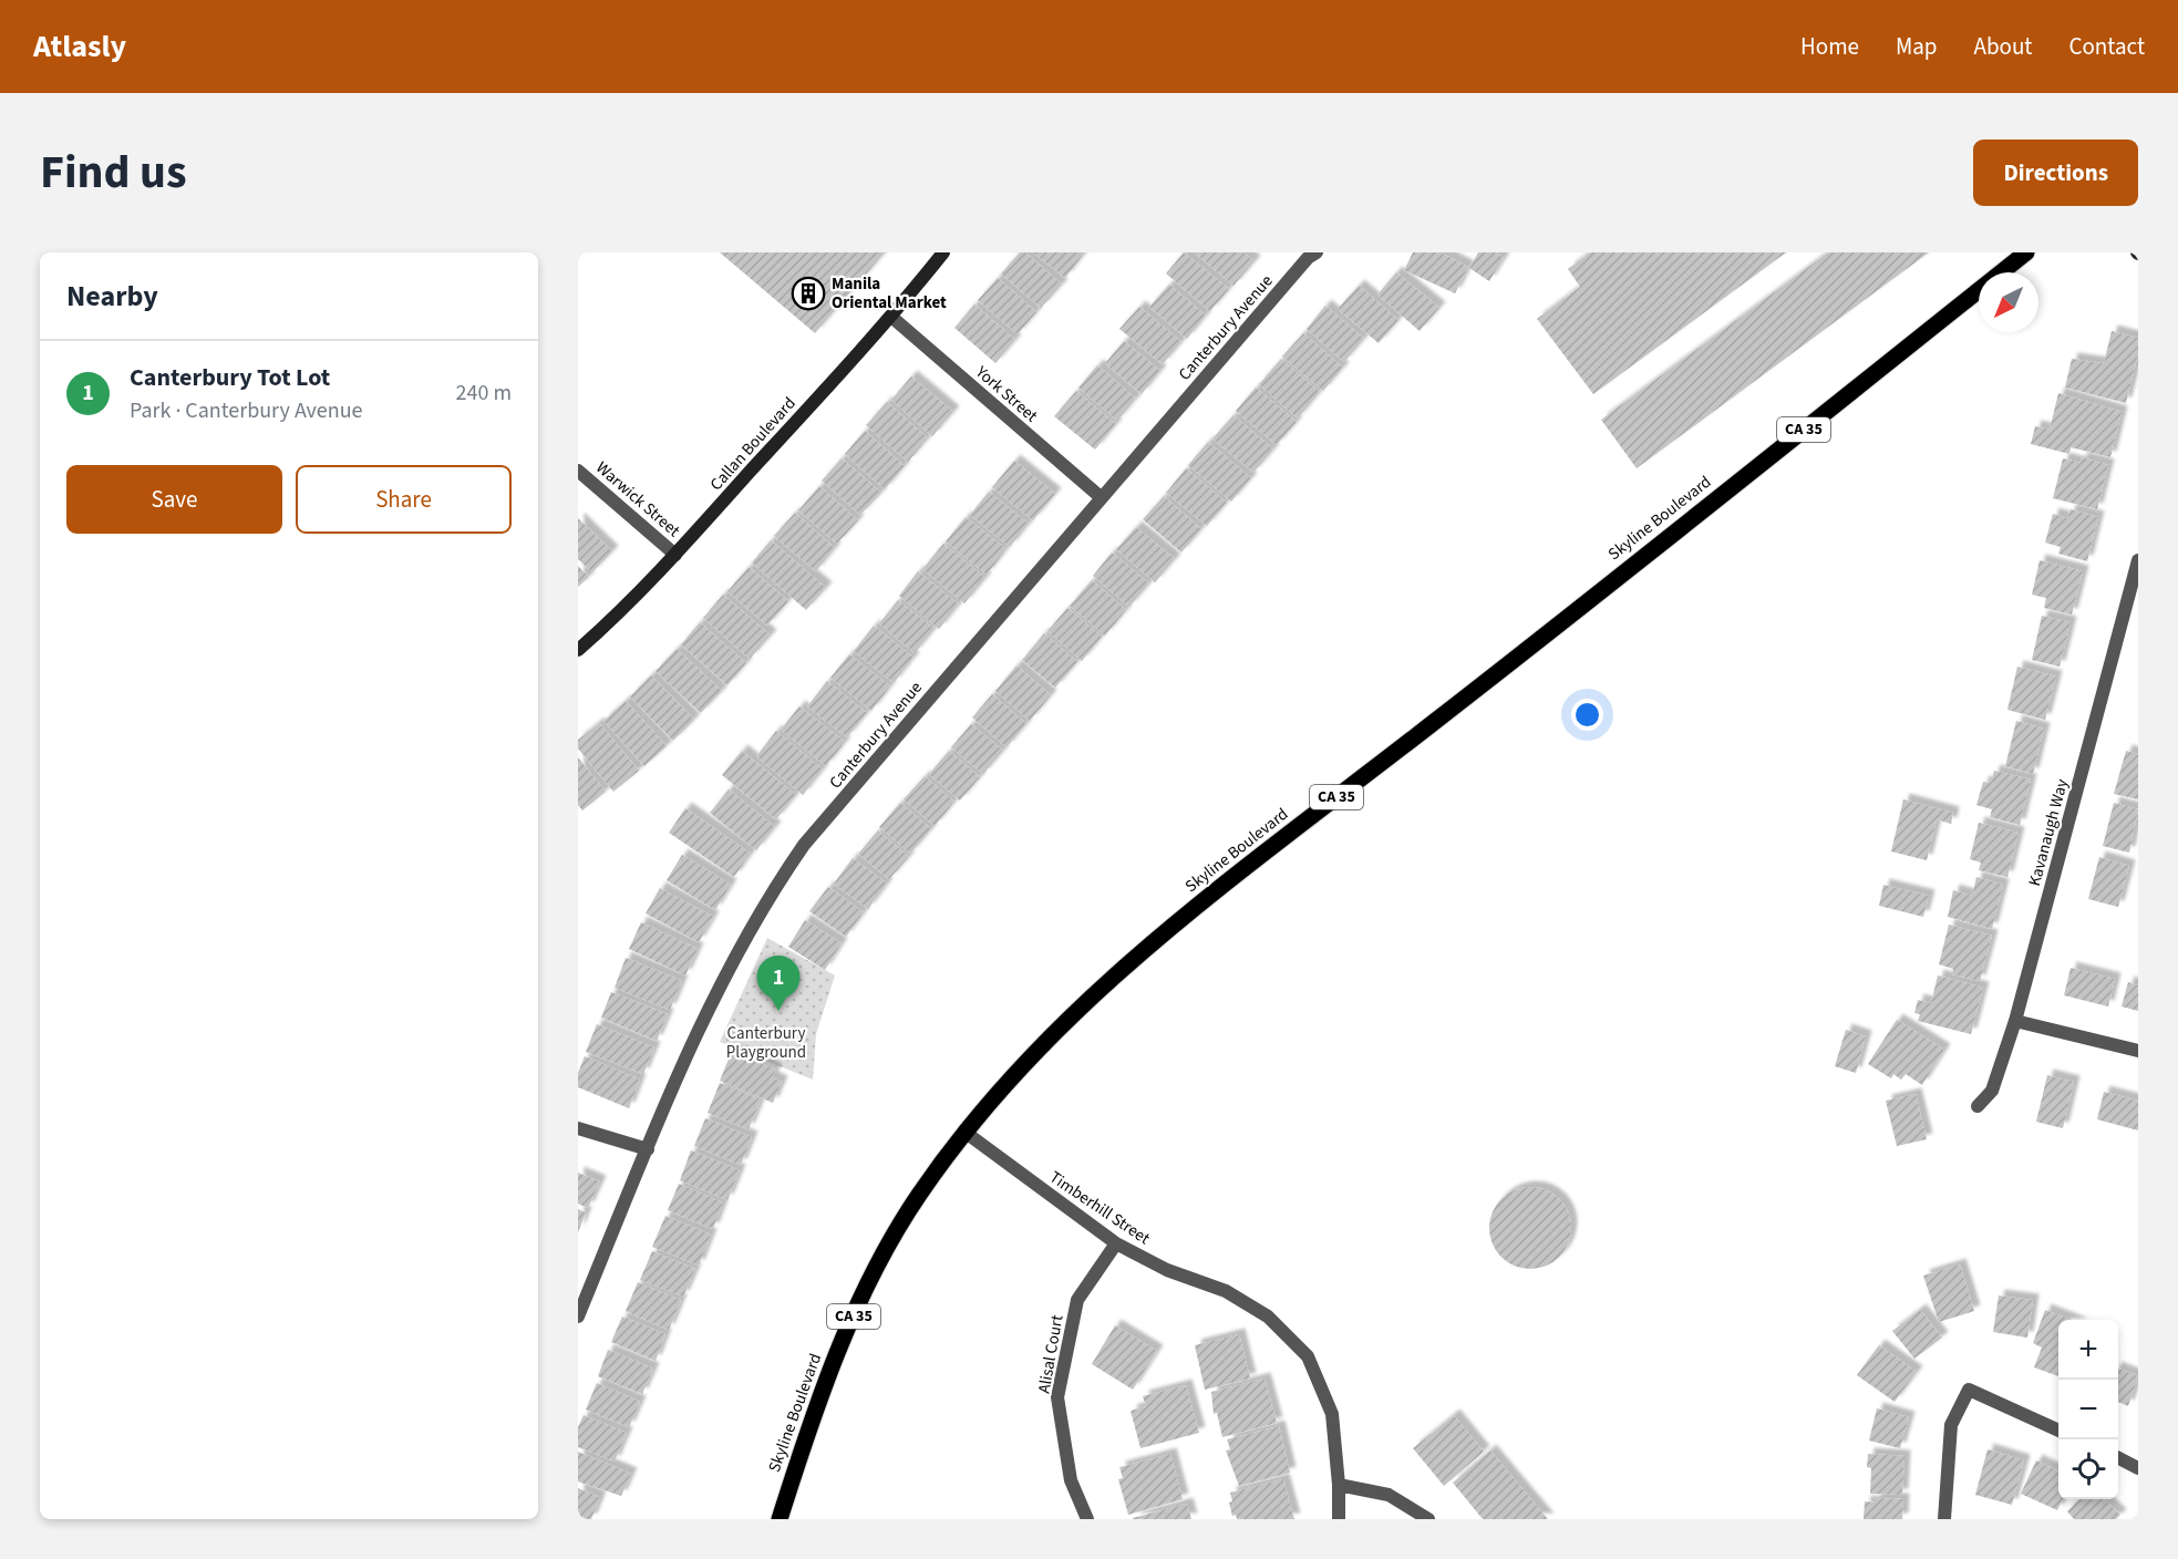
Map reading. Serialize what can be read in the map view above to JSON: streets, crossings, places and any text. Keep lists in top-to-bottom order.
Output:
{
  "streets": {
    "main road": ["CA 35", "Skyline Boulevard"],
    "street": [
      "Canterbury Avenue",
      "York Street",
      "Callan Boulevard",
      "Warwick Street",
      "Kavanaugh Way",
      "Timberhill Street",
      "Alisal Court"
    ]
  },
  "crossings": [
    ["Canterbury Avenue", "York Street"],
    ["York Street", "Callan Boulevard"],
    ["Callan Boulevard", "Warwick Street"],
    ["Skyline Boulevard", "Timberhill Street"],
    ["Timberhill Street", "Alisal Court"]
  ],
  "parks": ["Canterbury Playground"],
  "places": {
    "building": ["Manila Oriental Market"]
  },
  "north": "bottom left",
  "page": {
    "header": "Atlasly",
    "nav": [
      "Home",
      "Map",
      "About",
      "Contact"
    ],
    "title": "Find us",
    "buttons": [
      "Directions",
      ["Save", "Share"]
    ],
    "heading": "Nearby",
    "list": [
      {
        "mark": "1",
        "name": "Canterbury Tot Lot",
        "note": "Park · Canterbury Avenue",
        "value": "240 m"
      }
    ],
    "pins": "1",
    "map_buttons": ["+", "−"]
  }
}
